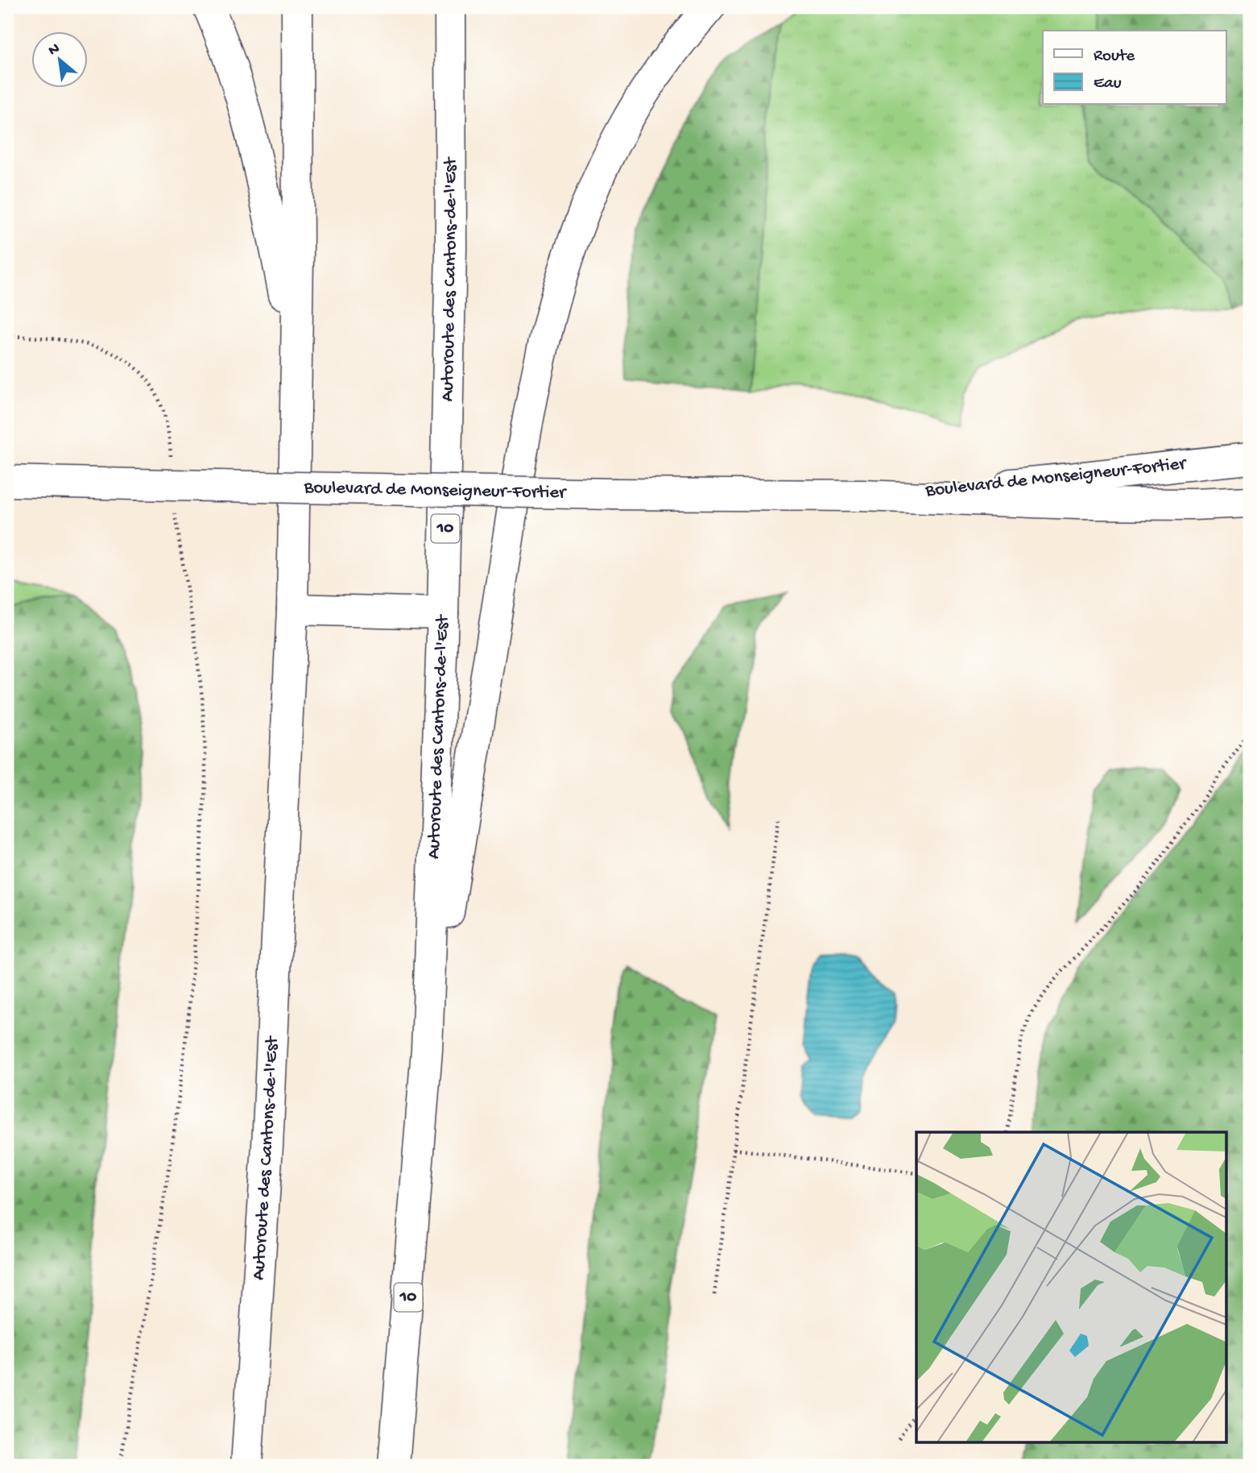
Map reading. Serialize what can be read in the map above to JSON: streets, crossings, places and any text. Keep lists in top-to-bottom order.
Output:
{
  "streets": {
    "main road": ["Autoroute des Cantons-de-l'Est", "Boulevard de Monseigneur-Fortier", "10"]
  },
  "legend": ["Route", "Eau"],
  "north": "top left"
}
